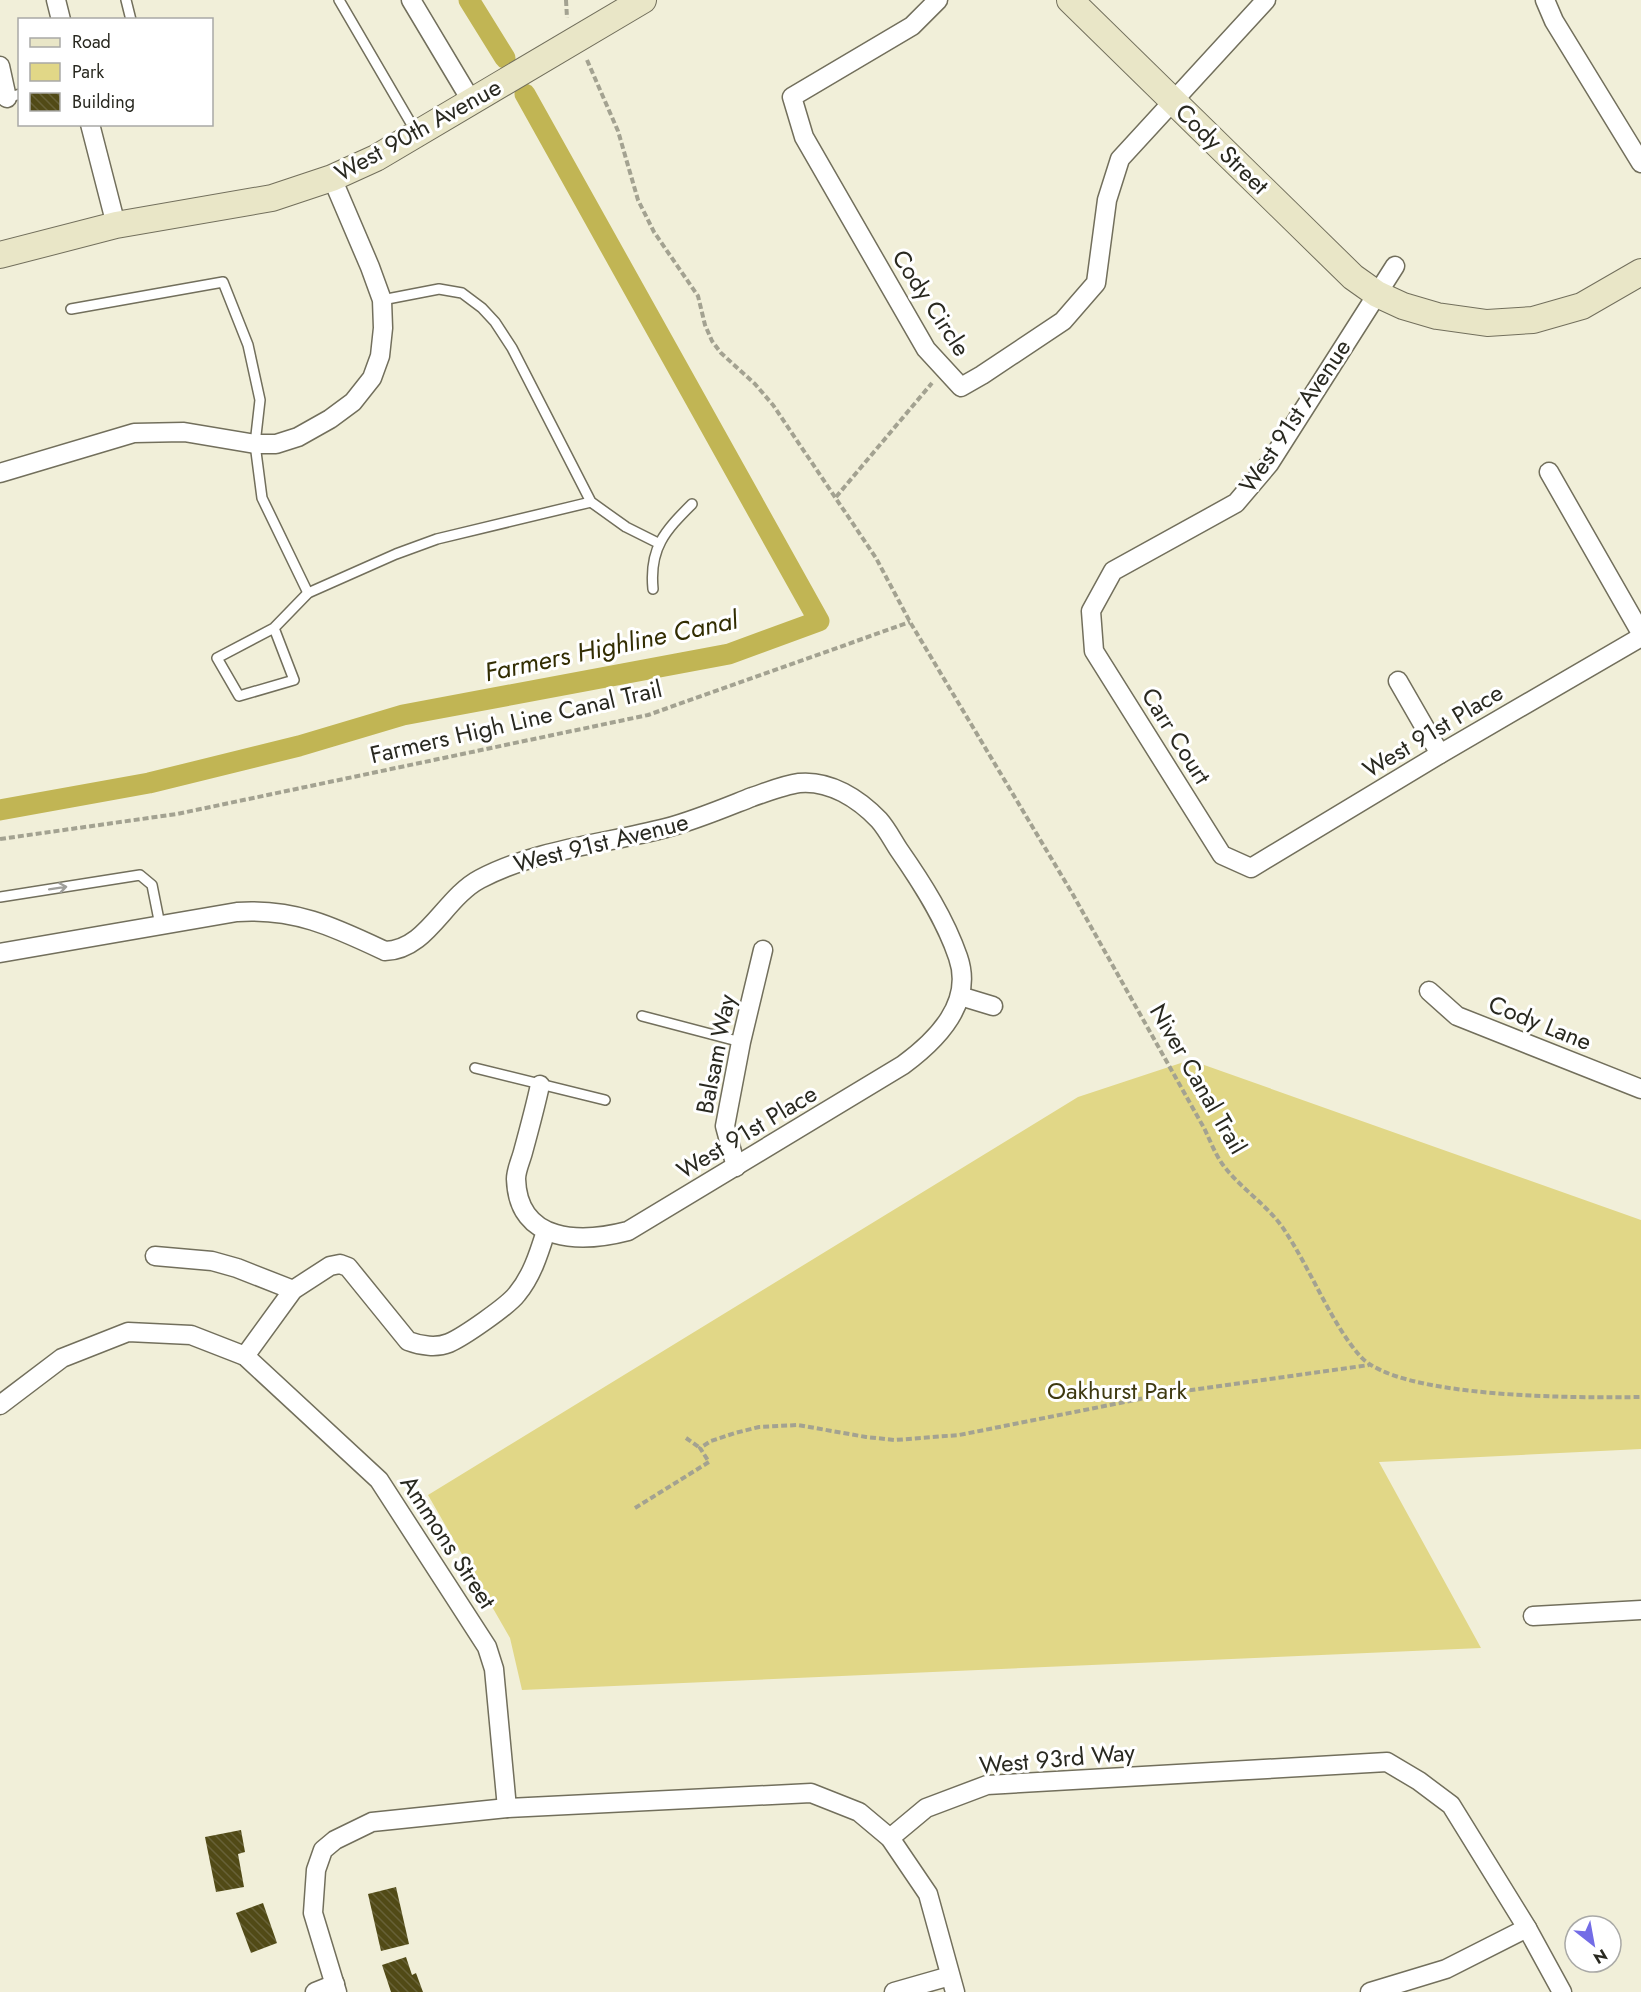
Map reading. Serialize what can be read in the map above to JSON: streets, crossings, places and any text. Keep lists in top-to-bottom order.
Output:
{
  "streets": {
    "street": [
      "West 90th Avenue",
      "Cody Street",
      "Cody Circle",
      "West 91st Avenue",
      "West 91st Place",
      "Carr Court",
      "Cody Lane",
      "Balsam Way",
      "Ammons Street",
      "West 93rd Way"
    ],
    "path": ["Farmers High Line Canal Trail", "Niver Canal Trail"]
  },
  "crossings": [
    ["Cody Street", "Cody Circle"],
    ["Cody Street", "West 91st Avenue"],
    ["West 91st Avenue", "West 91st Place"],
    ["West 91st Avenue", "Carr Court"],
    ["Farmers High Line Canal Trail", "Niver Canal Trail"],
    ["West 91st Place", "Carr Court"],
    ["West 91st Place", "Balsam Way"]
  ],
  "water": ["Farmers Highline Canal"],
  "parks": ["Oakhurst Park"],
  "legend": ["Road", "Park", "Building"],
  "north": "bottom right"
}
